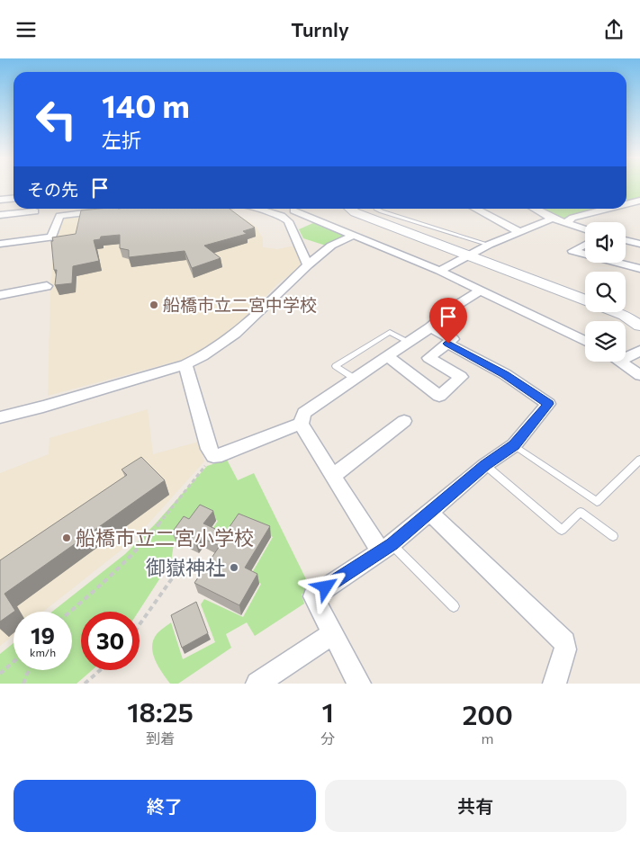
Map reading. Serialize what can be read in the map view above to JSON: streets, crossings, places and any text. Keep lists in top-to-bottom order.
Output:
{
  "places": ["船橋市立二宮中学校", "船橋市立二宮小学校", "御嶽神社"],
  "page": {
    "header": "Turnly",
    "turn": ["140 m", "左折"],
    "then": "その先",
    "speed": "19 km/h",
    "limit": "30",
    "eta": [
      "18:25",
      "到着",
      "1",
      "分",
      "200",
      "m"
    ],
    "buttons": ["終了", "共有"]
  }
}
